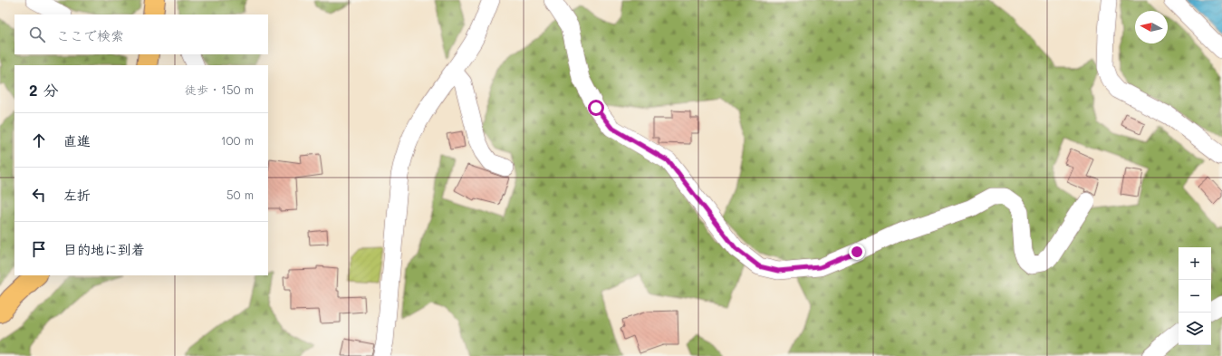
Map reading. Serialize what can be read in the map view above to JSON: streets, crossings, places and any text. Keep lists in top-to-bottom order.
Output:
{
  "north": "left",
  "page": {
    "search": "ここで検索",
    "heading": ["2 分", "徒歩 · 150 m"],
    "list": [
      ["直進", "100 m"],
      ["左折", "50 m"],
      "目的地に到着"
    ],
    "map_buttons": ["+", "−"]
  }
}
